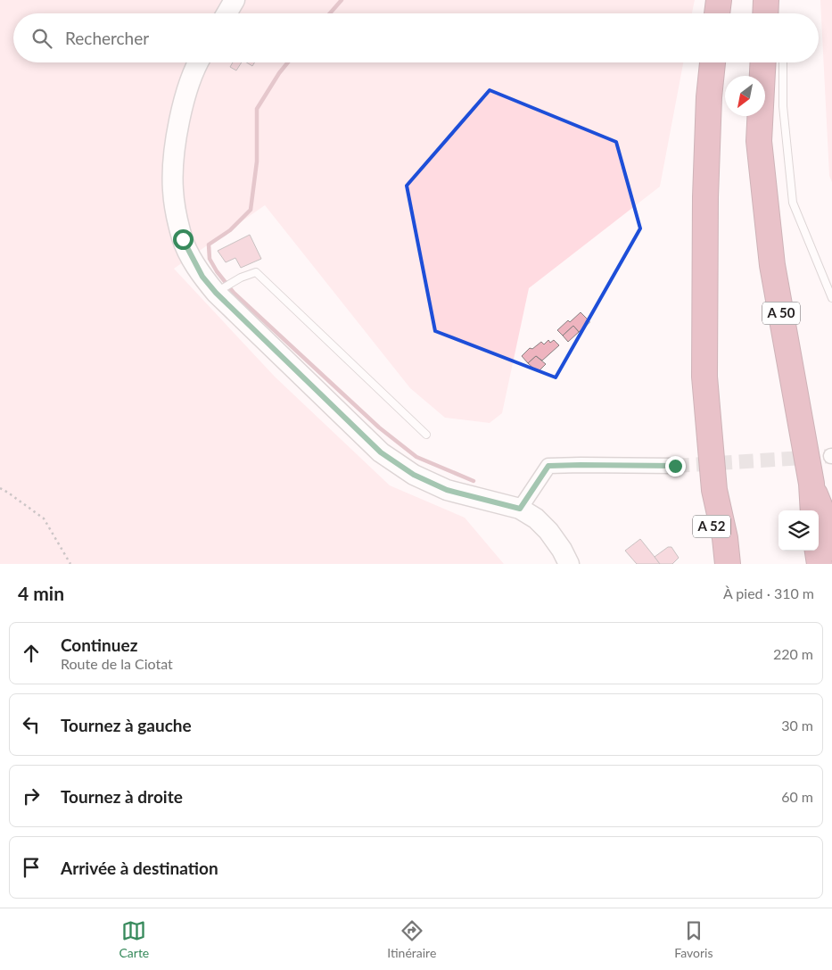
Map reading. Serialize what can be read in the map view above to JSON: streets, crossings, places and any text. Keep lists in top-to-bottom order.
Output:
{
  "streets": {
    "highway": ["A 50", "A 52"]
  },
  "north": "bottom left",
  "page": {
    "search": "Rechercher",
    "heading": ["4 min", "À pied · 310 m"],
    "list": [
      ["Continuez", "Route de la Ciotat", "220 m"],
      ["Tournez à gauche", "30 m"],
      ["Tournez à droite", "60 m"],
      "Arrivée à destination"
    ],
    "nav": ["Carte", "Itinéraire", "Favoris"]
  }
}
